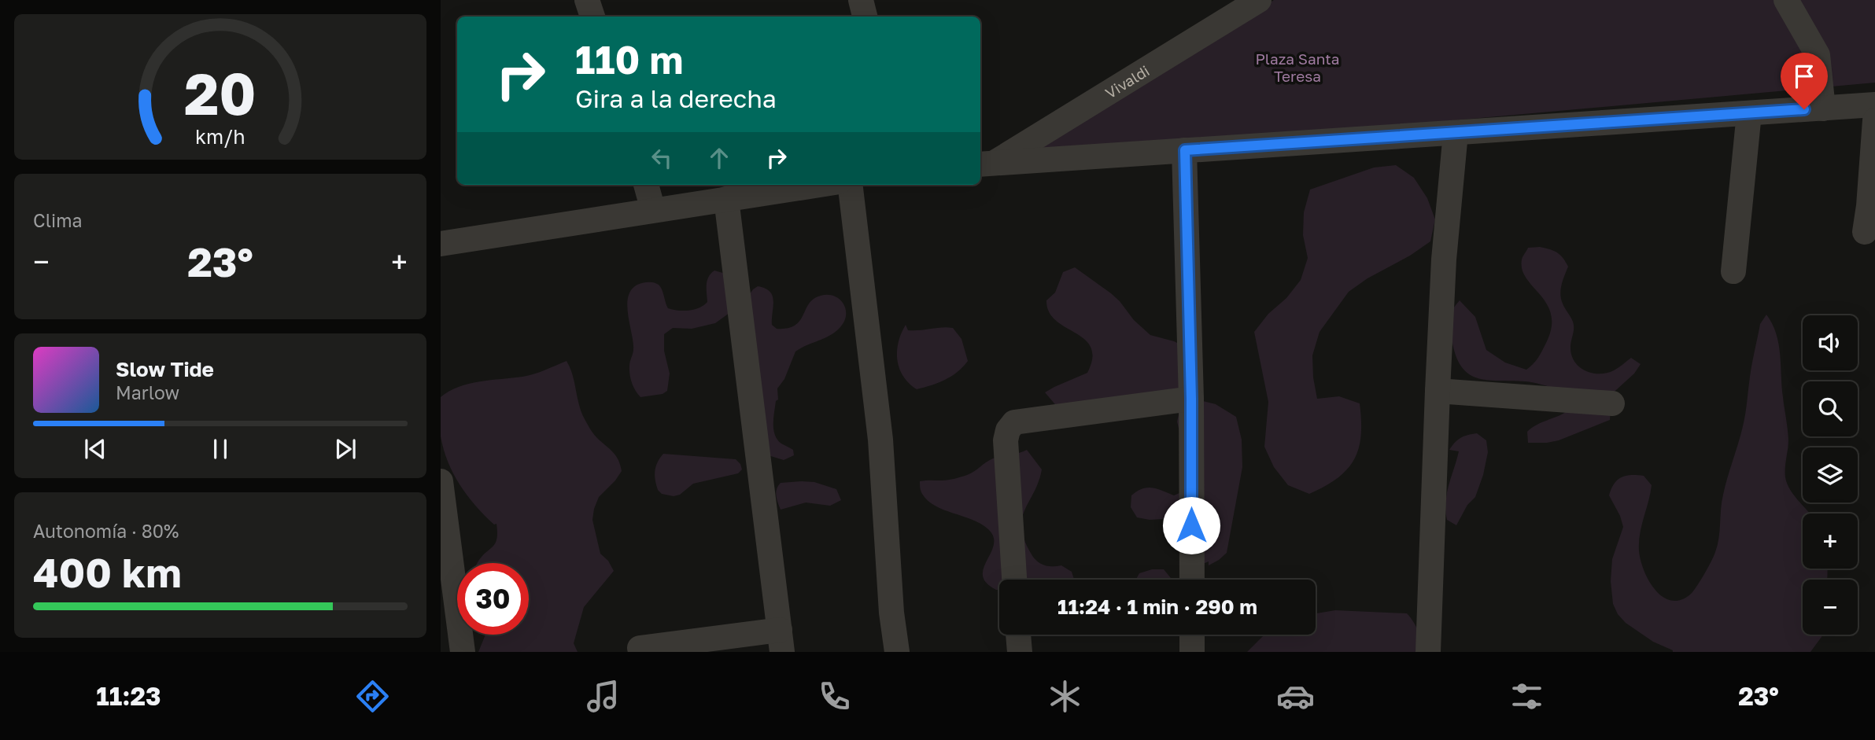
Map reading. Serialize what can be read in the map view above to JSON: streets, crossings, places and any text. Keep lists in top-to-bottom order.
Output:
{
  "streets": {
    "street": ["Vivaldi"]
  },
  "parks": ["Plaza Santa Teresa"],
  "page": {
    "turn": ["110 m", "Gira a la derecha"],
    "tile": [
      "Clima",
      ["Autonomía · 80%", "400 km"]
    ],
    "heat": ["−", "23°", "+"],
    "map_buttons": ["+", "−"],
    "song": ["Slow Tide", "Marlow"],
    "limit": "30",
    "trip": "11:24 · 1 min · 290 m",
    "tabs": ["11:23", "23°"],
    "gauge": ["20", "km/h"]
  }
}
